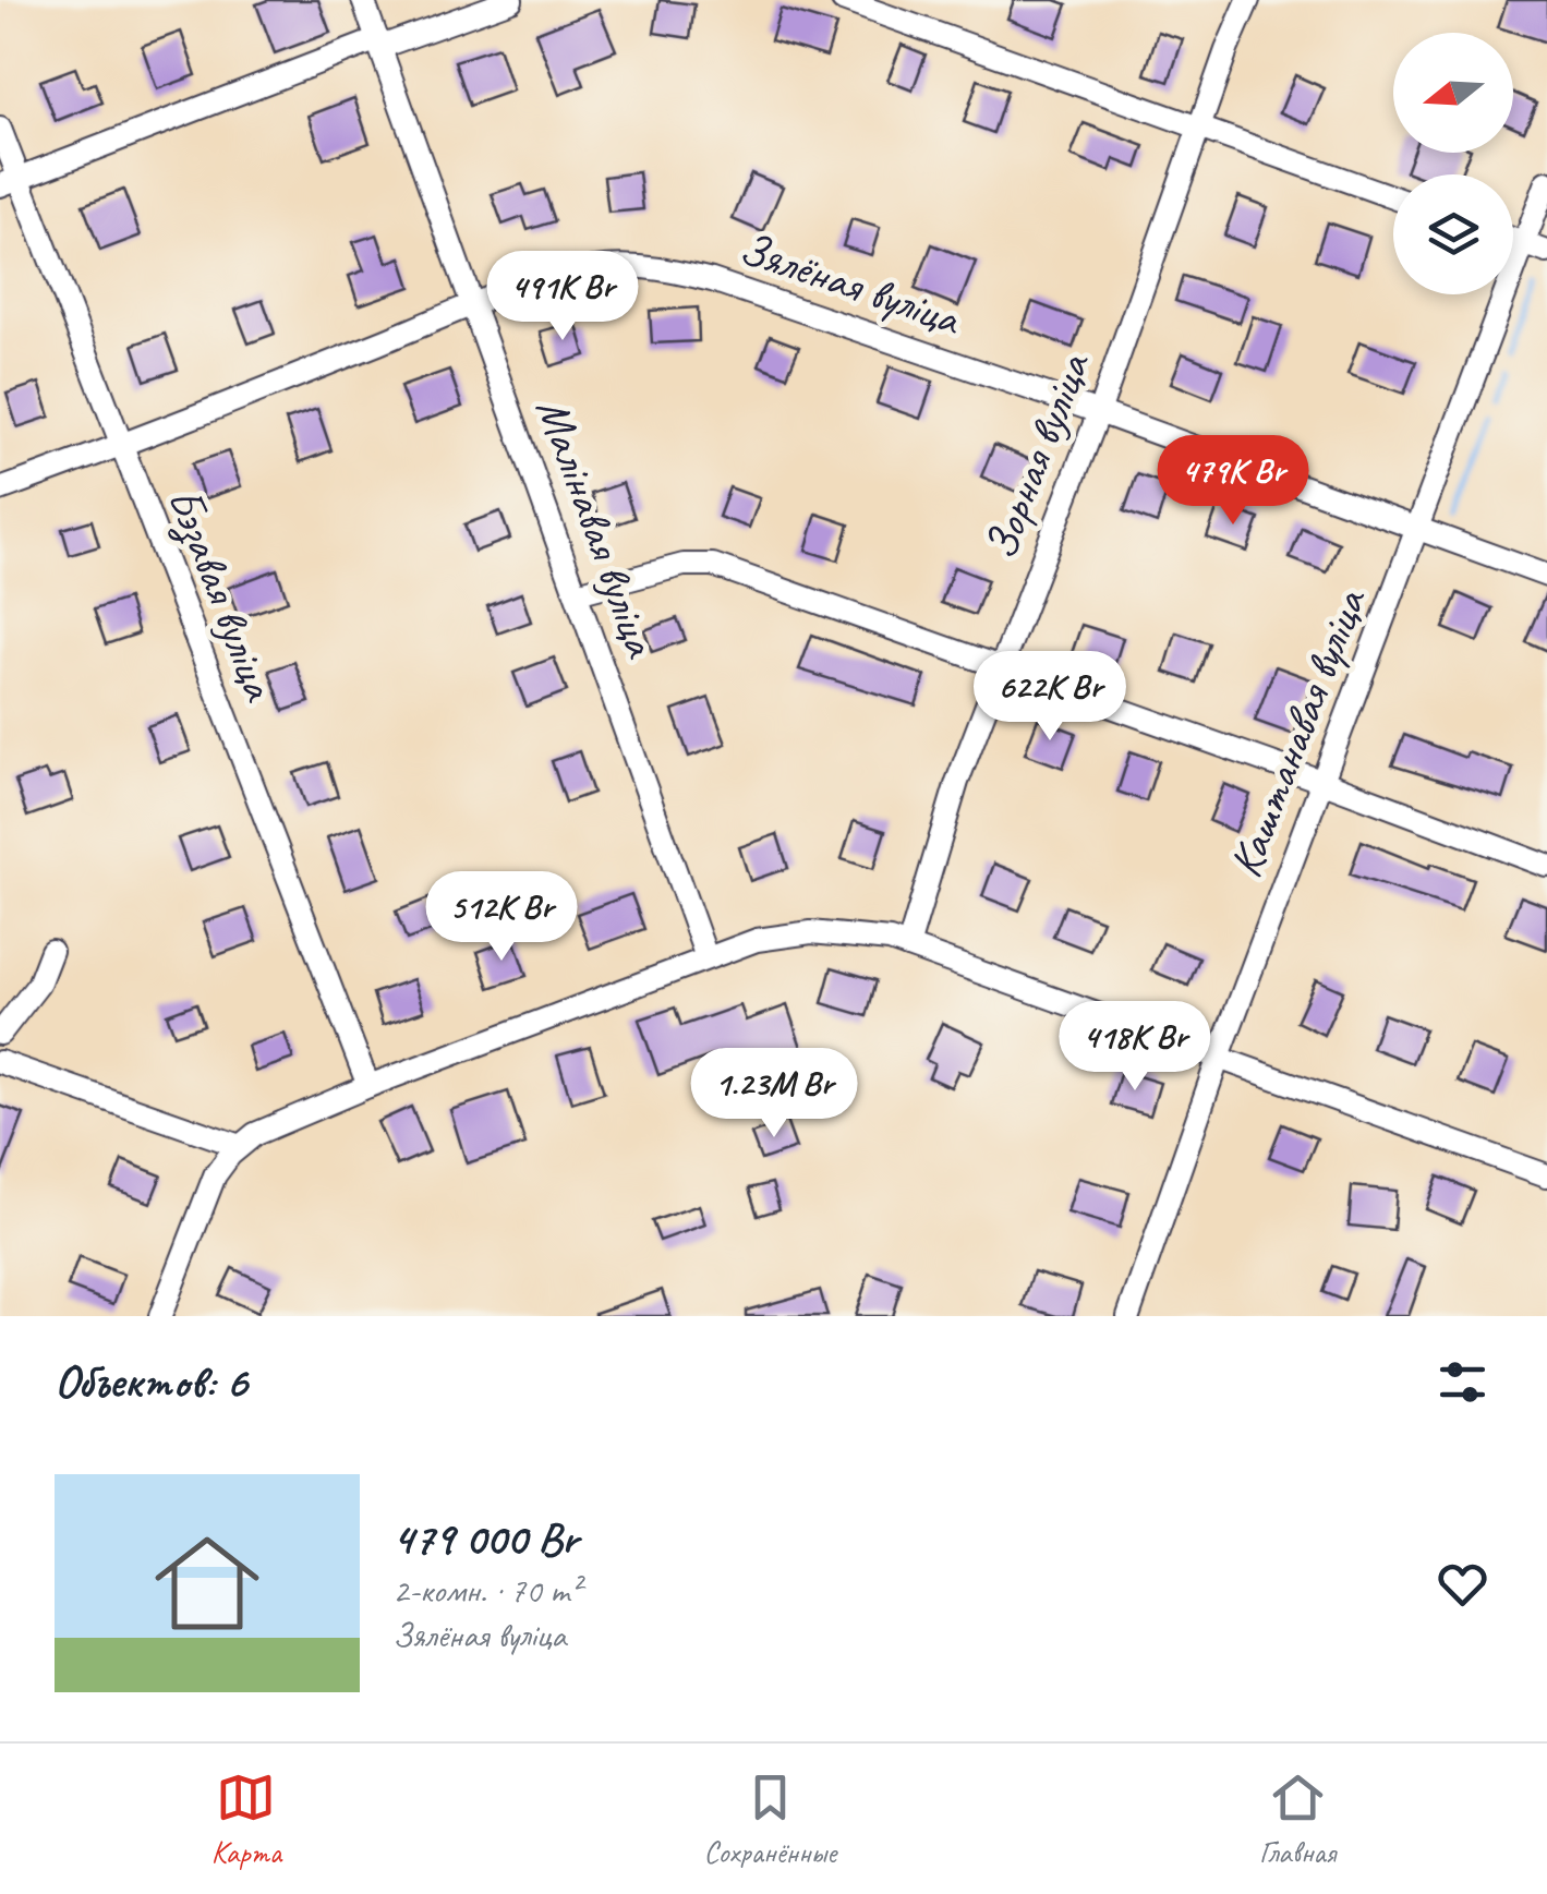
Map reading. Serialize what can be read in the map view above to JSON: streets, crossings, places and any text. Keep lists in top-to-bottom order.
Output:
{
  "streets": {
    "street": [
      "Зялёная вуліца",
      "Зорная вуліца",
      "Малінавая вуліца",
      "Бэзавая вуліца",
      "Каштанавая вуліца"
    ]
  },
  "crossings": [
    ["Зялёная вуліца", "Зорная вуліца"],
    ["Зялёная вуліца", "Малінавая вуліца"],
    ["Зялёная вуліца", "Бэзавая вуліца"],
    ["Зялёная вуліца", "Каштанавая вуліца"]
  ],
  "north": "left",
  "page": {
    "price": [
      "491K Br",
      "479K Br",
      "622K Br",
      "512K Br",
      "418K Br",
      "1.23M Br"
    ],
    "heading": "Объектов: 6",
    "list": [
      {
        "name": "479 000 Br",
        "note": "2-комн. · 70 m² · Зялёная вуліца"
      }
    ],
    "tabs": ["Карта", "Сохранённые", "Главная"]
  }
}
